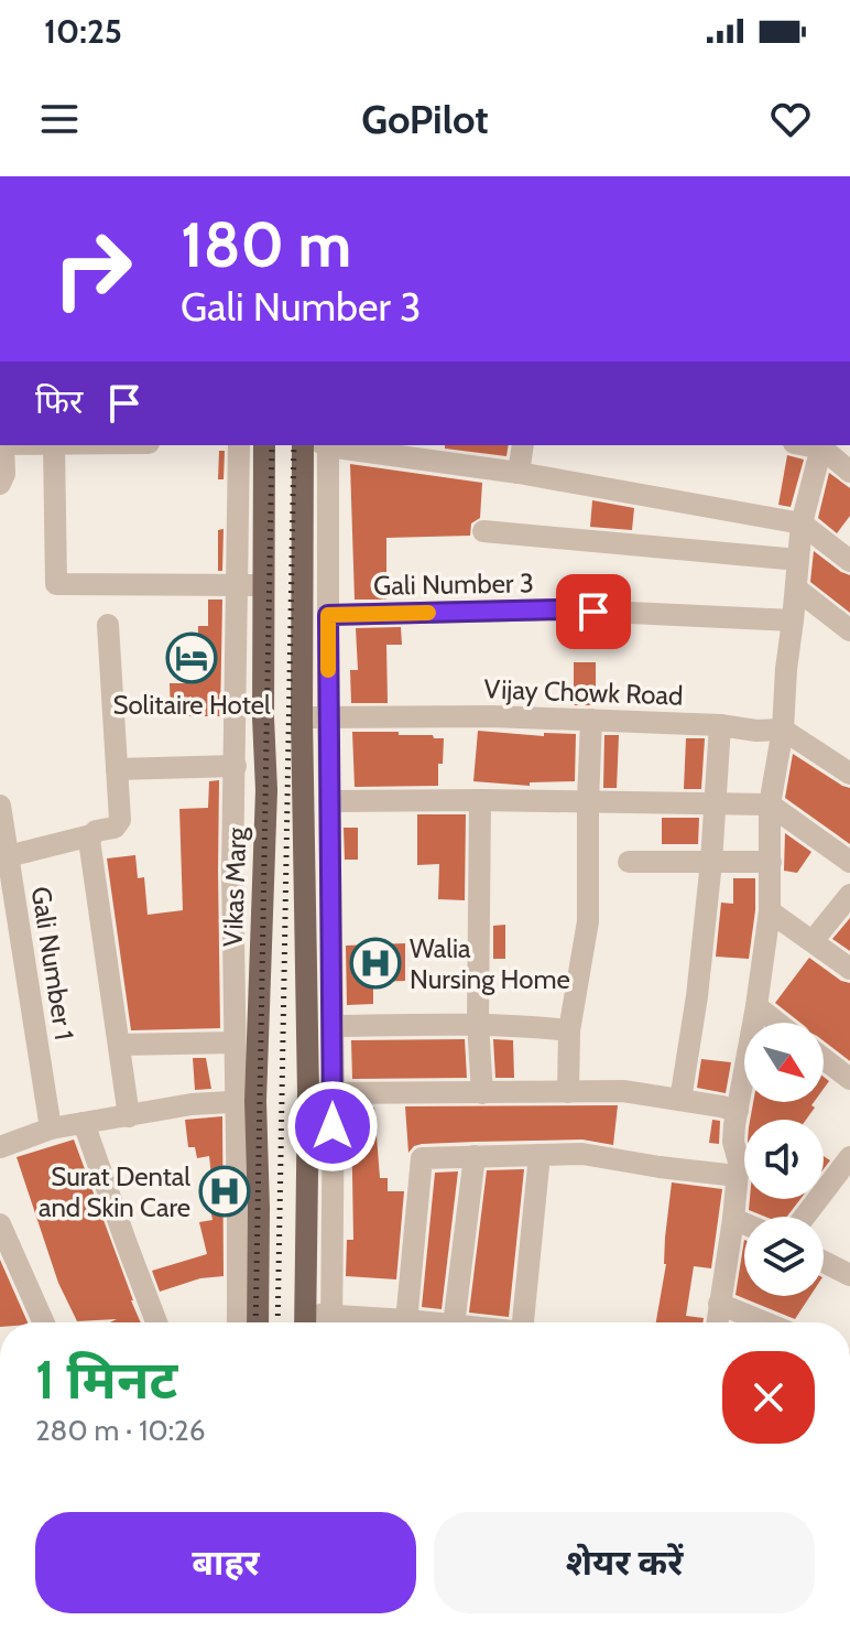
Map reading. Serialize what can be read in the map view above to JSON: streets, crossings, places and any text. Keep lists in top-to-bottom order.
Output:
{
  "streets": {
    "main road": ["Vikas Marg"],
    "street": ["Gali Number 3", "Vijay Chowk Road", "Gali Number 1"]
  },
  "places": {
    "hotel": ["Solitaire Hotel"],
    "hospital": ["Walia Nursing Home", "Surat Dental and Skin Care"]
  },
  "north": "bottom right",
  "page": {
    "status": "10:25",
    "header": "GoPilot",
    "turn": ["180 m", "Gali Number 3"],
    "then": "फिर",
    "heading": ["1 मिनट", "280 m · 10:26"],
    "buttons": ["बाहर", "शेयर करें"]
  }
}
